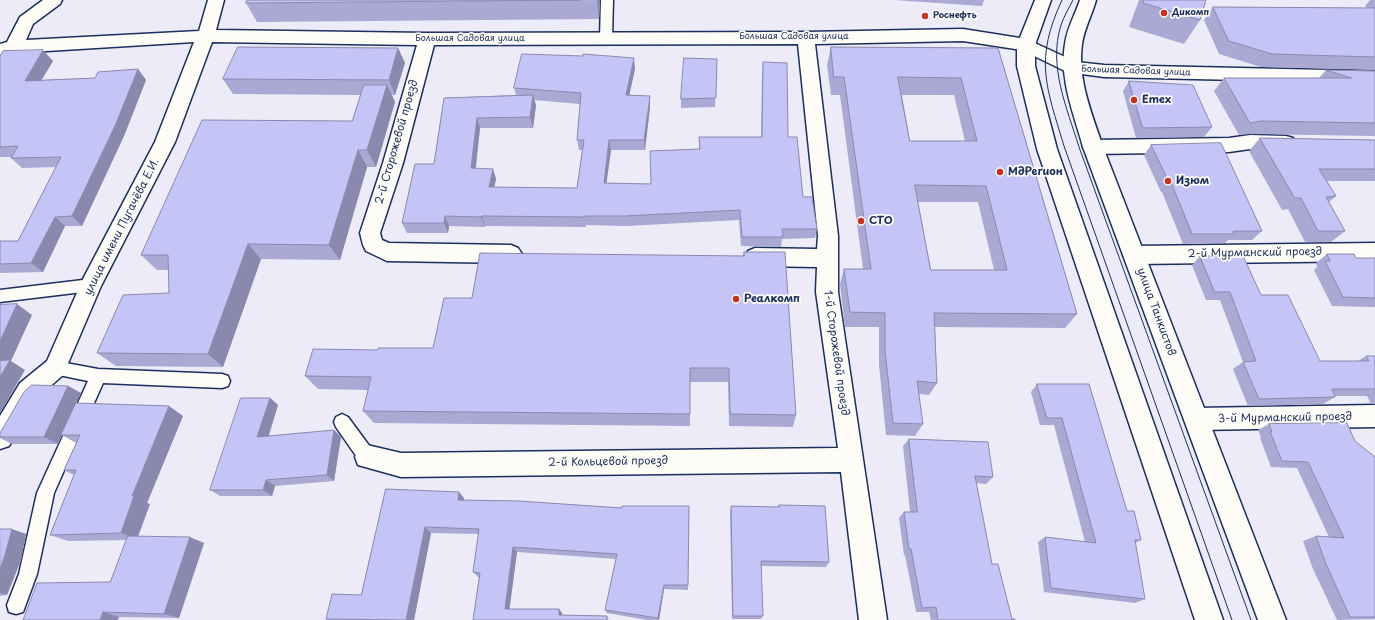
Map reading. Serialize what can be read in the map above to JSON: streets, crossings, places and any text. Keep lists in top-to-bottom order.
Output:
{
  "streets": {
    "street": [
      "Большая Садовая улица",
      "2-й Сторожевой проезд",
      "улица имени Пугачёва Е.И.",
      "2-й Мурманский проезд",
      "улица Танкистов",
      "1-й Сторожевой проезд",
      "3-й Мурманский проезд",
      "2-й Кольцевой проезд"
    ]
  },
  "crossings": [
    ["Большая Садовая улица", "2-й Сторожевой проезд"],
    ["Большая Садовая улица", "улица имени Пугачёва Е.И."],
    ["Большая Садовая улица", "улица Танкистов"],
    ["Большая Садовая улица", "1-й Сторожевой проезд"],
    ["2-й Мурманский проезд", "улица Танкистов"],
    ["улица Танкистов", "3-й Мурманский проезд"],
    ["1-й Сторожевой проезд", "2-й Кольцевой проезд"]
  ],
  "places": [
    "Дикомп",
    "Роснефть",
    "Emex",
    "МдРегион",
    "Изюм",
    "СТО",
    "Реалкомп"
  ]
}
